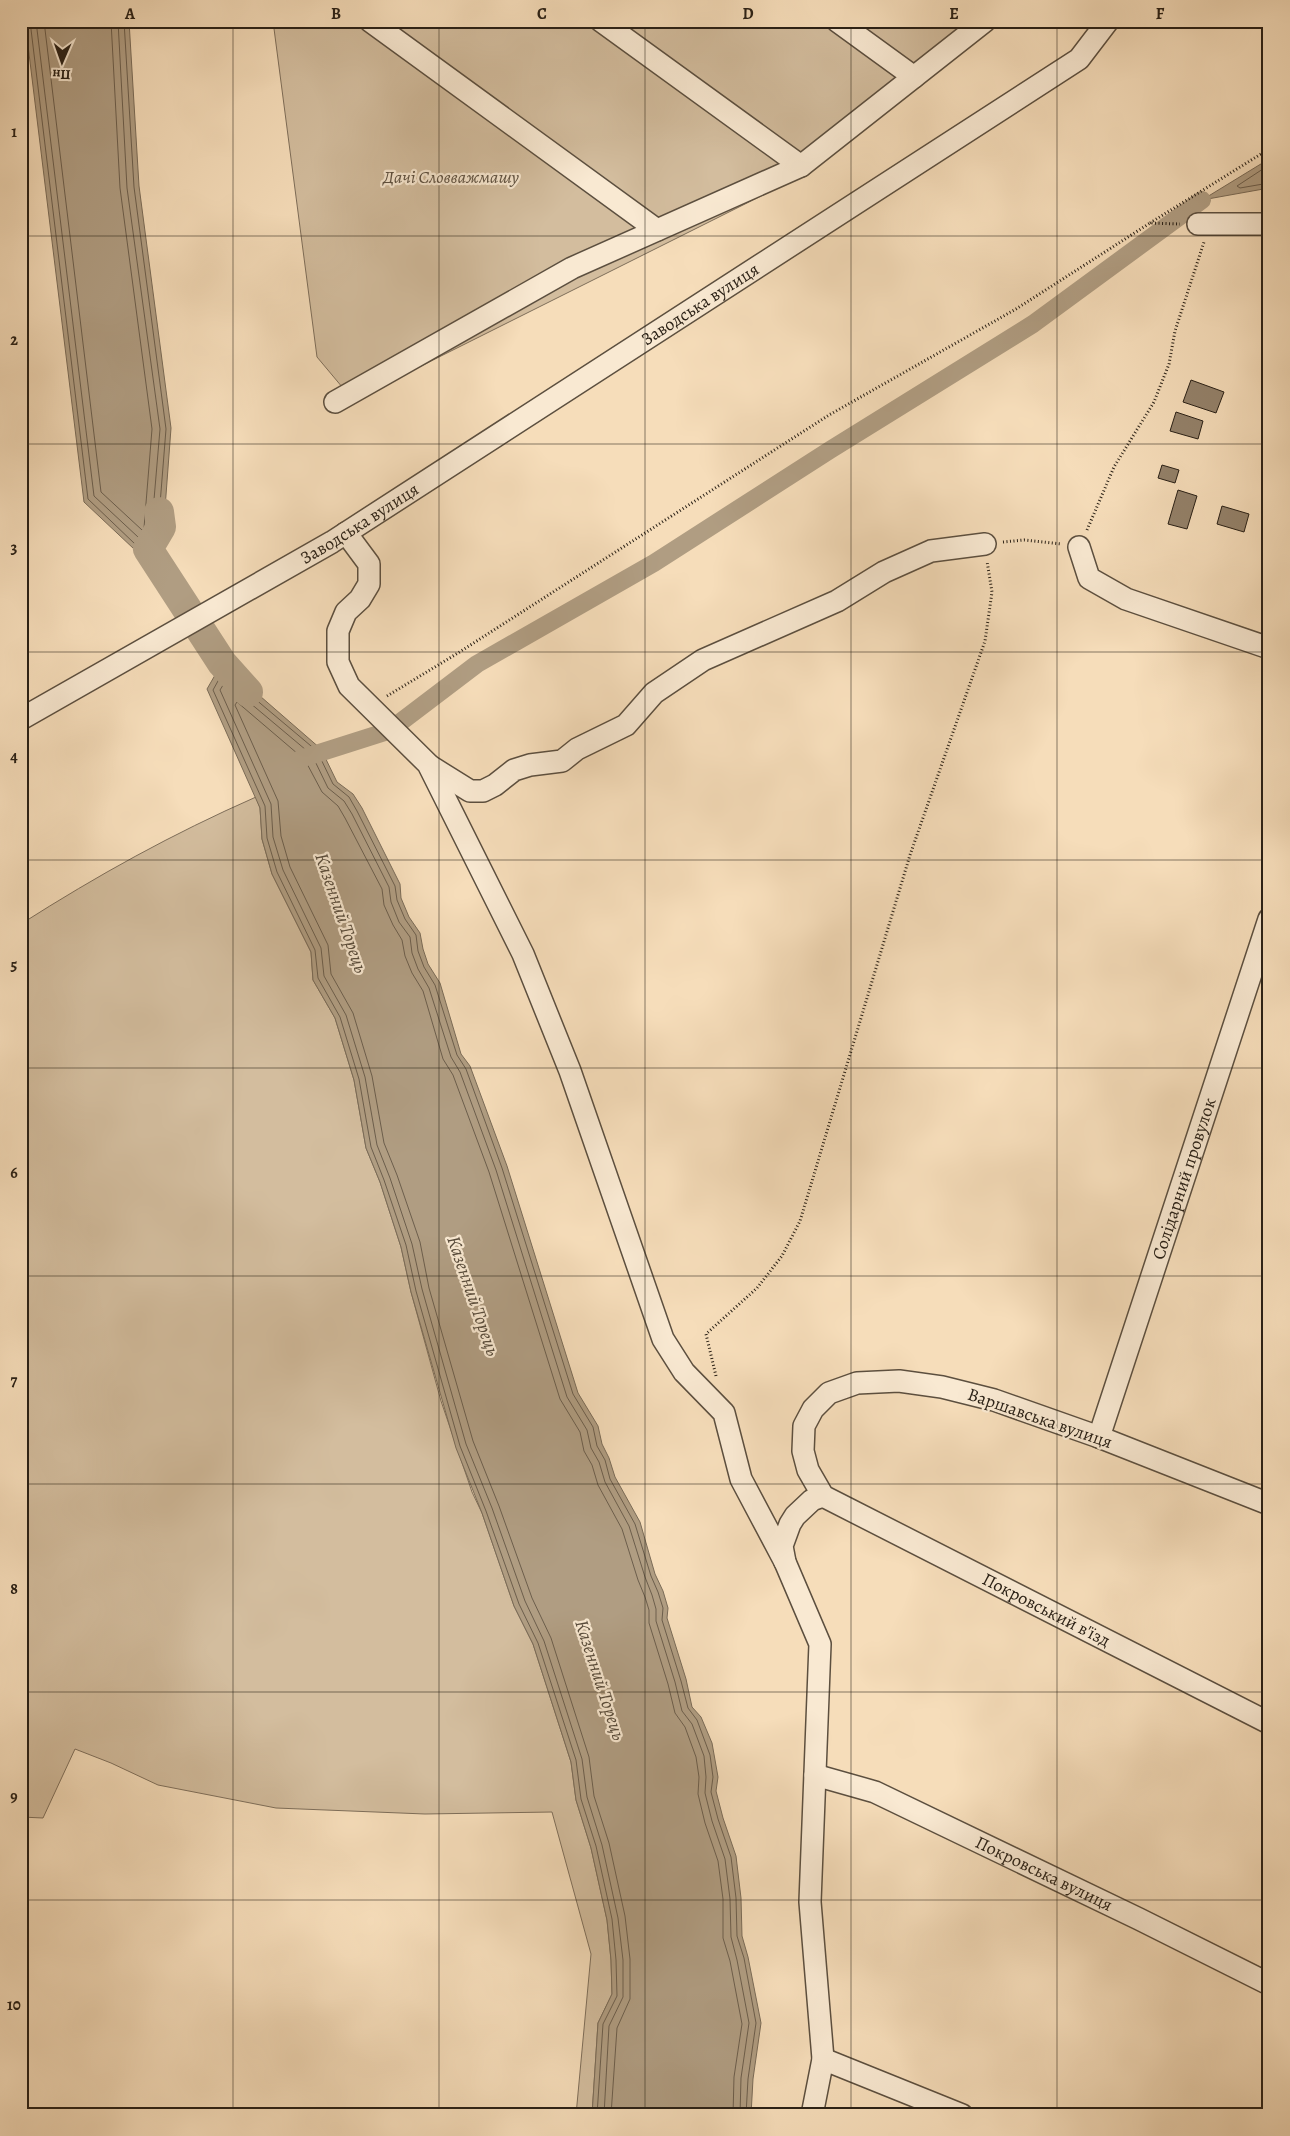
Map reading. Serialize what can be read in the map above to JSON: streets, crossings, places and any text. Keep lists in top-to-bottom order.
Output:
{
  "streets": {
    "street": [
      "Заводська вулиця",
      "Солідарний провулок",
      "Варшавська вулиця",
      "Покровський в'їзд",
      "Покровська вулиця"
    ]
  },
  "crossings": [
    ["Солідарний провулок", "Варшавська вулиця"],
    ["Варшавська вулиця", "Покровський в'їзд"]
  ],
  "water": ["Казенний Торець"],
  "parks": ["Дачі Словважмашу"],
  "north": "bottom",
  "grid": {
    "columns": [
      "A",
      "B",
      "C",
      "D",
      "E",
      "F"
    ],
    "rows": [
      "1",
      "2",
      "3",
      "4",
      "5",
      "6",
      "7",
      "8",
      "9",
      "10"
    ]
  }
}
